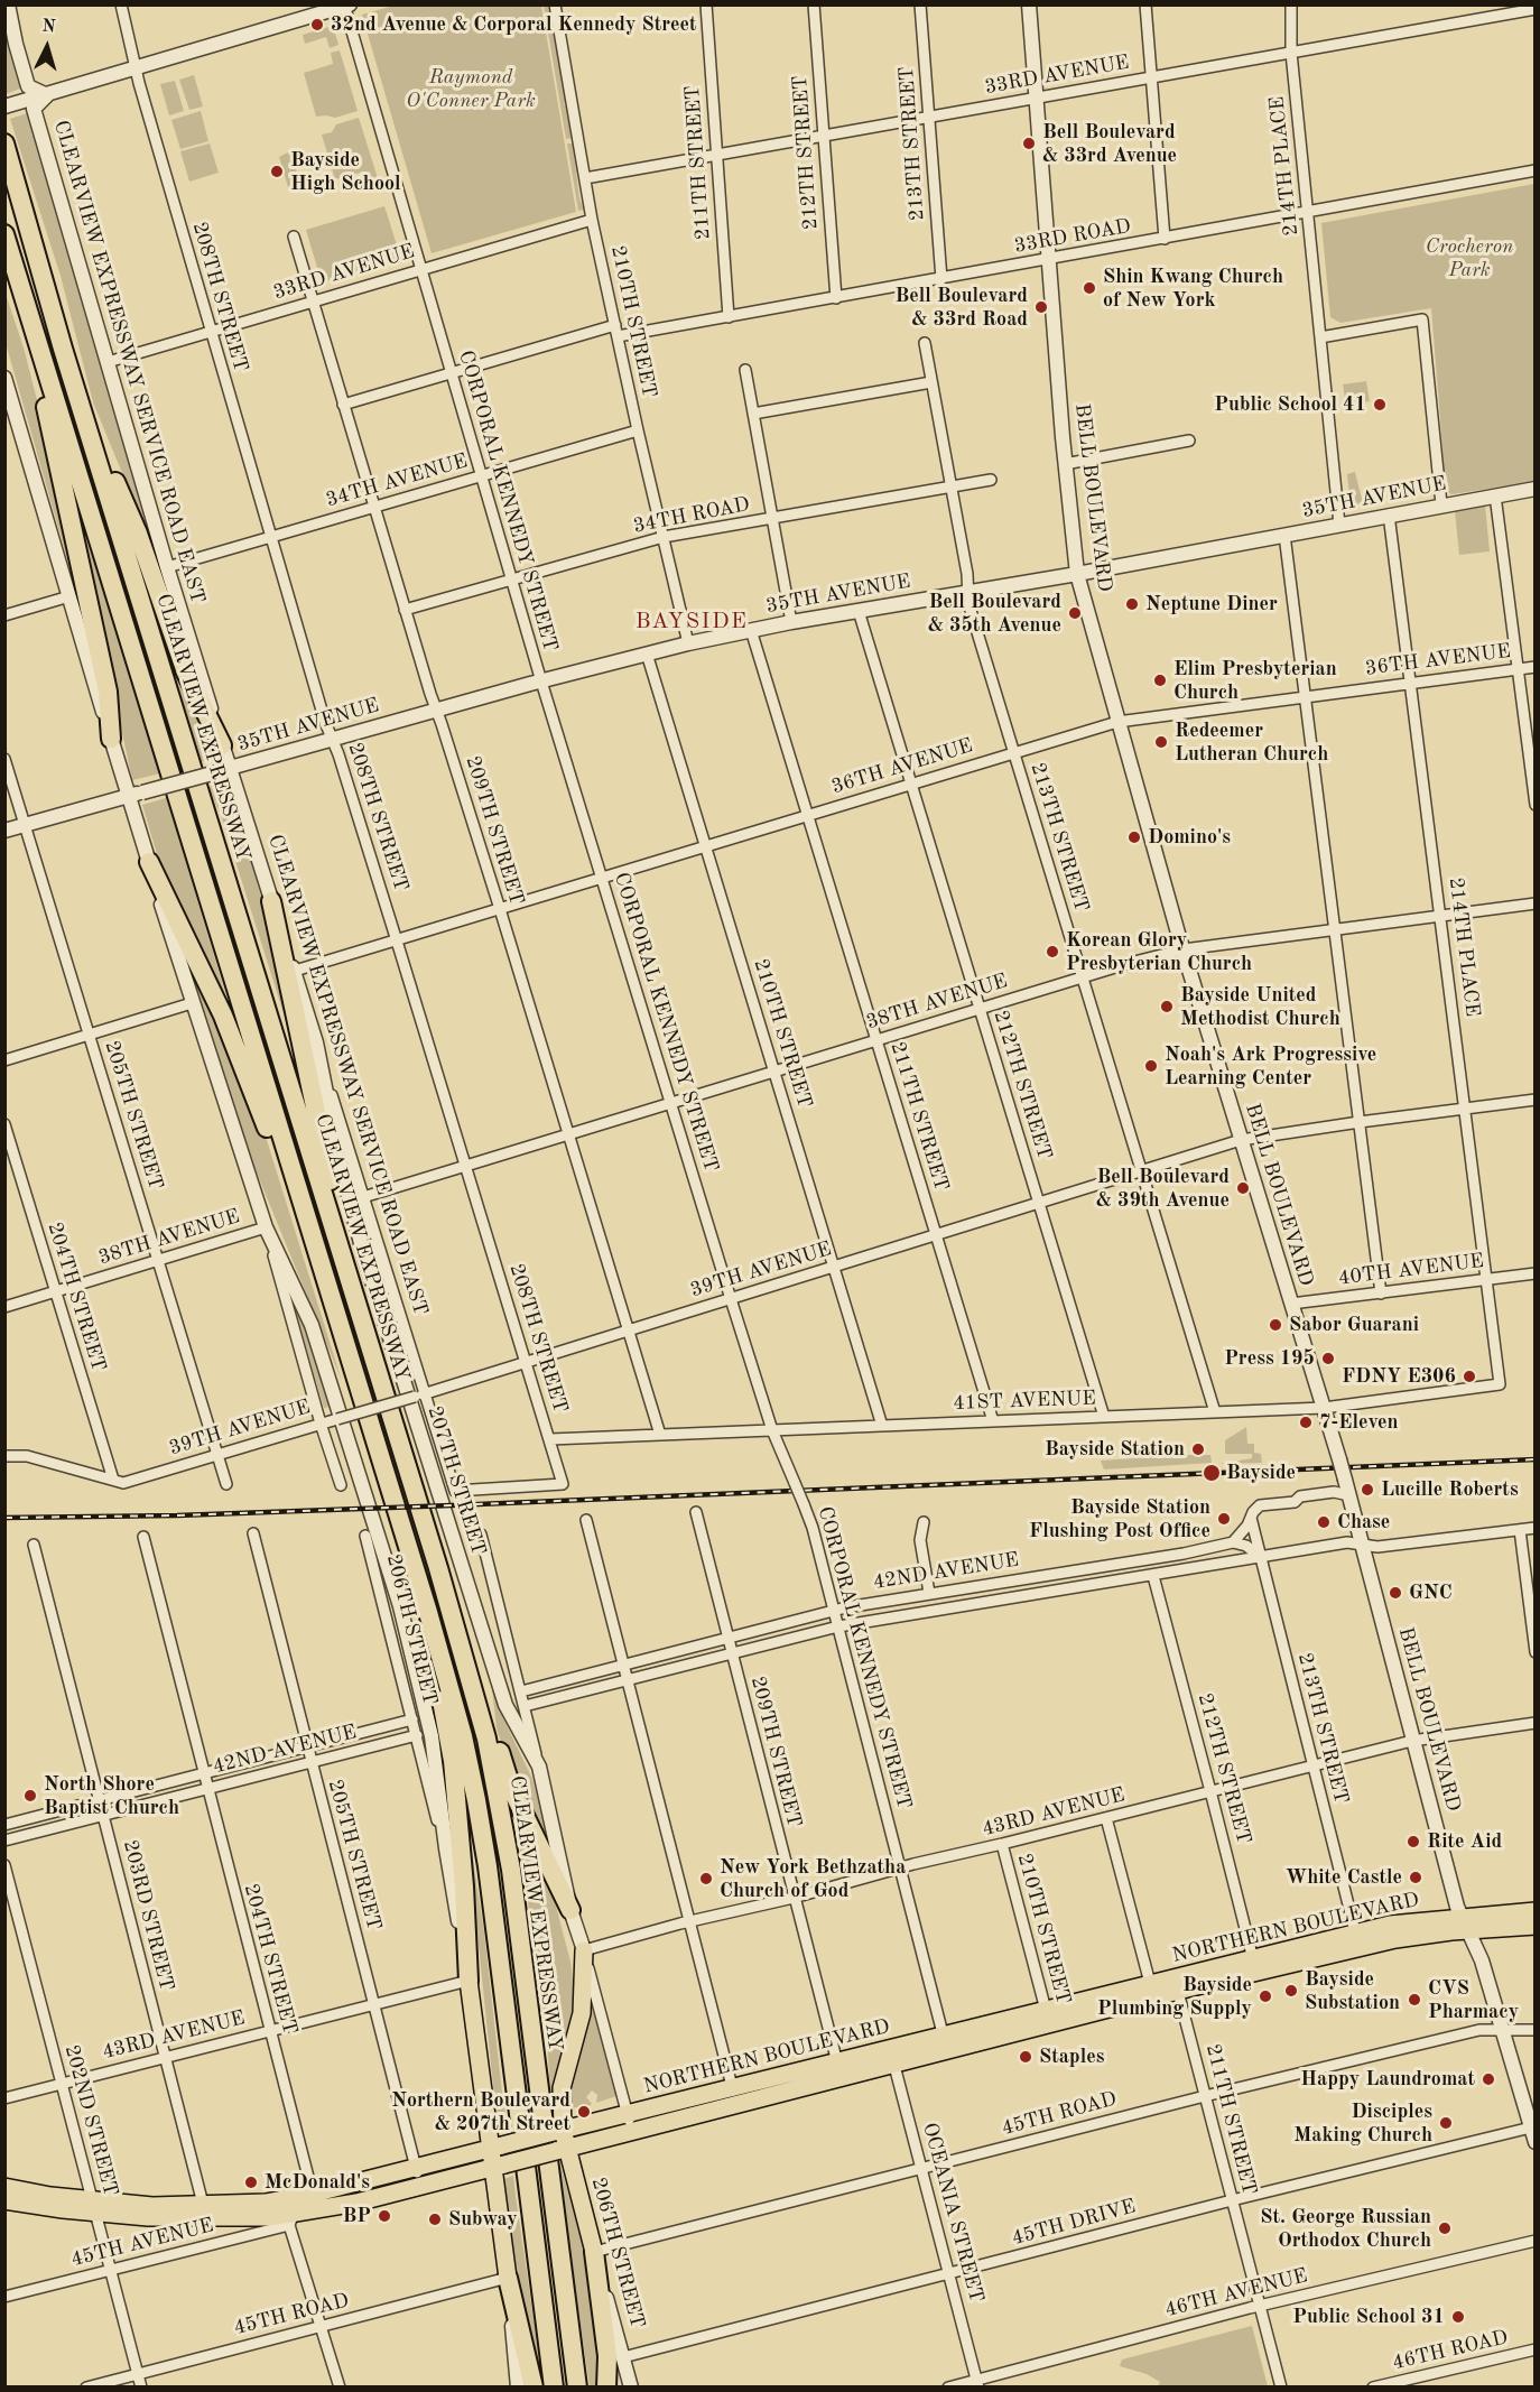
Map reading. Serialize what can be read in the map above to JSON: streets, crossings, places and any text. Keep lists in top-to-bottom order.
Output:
{
  "streets": {
    "highway": ["CLEARVIEW EXPRESSWAY"],
    "main road": ["206TH STREET", "NORTHERN BOULEVARD"],
    "street": [
      "33RD AVENUE",
      "213TH STREET",
      "212TH STREET",
      "211TH STREET",
      "214TH PLACE",
      "33RD ROAD",
      "208TH STREET",
      "210TH STREET",
      "CLEARVIEW EXPRESSWAY SERVICE ROAD EAST",
      "34TH AVENUE",
      "BELL BOULEVARD",
      "35TH AVENUE",
      "CORPORAL KENNEDY STREET",
      "34TH ROAD",
      "36TH AVENUE",
      "209TH STREET",
      "38TH AVENUE",
      "205TH STREET",
      "39TH AVENUE",
      "40TH AVENUE",
      "204TH STREET",
      "41ST AVENUE",
      "207TH STREET",
      "42ND AVENUE",
      "43RD AVENUE",
      "203RD STREET",
      "45TH ROAD",
      "202ND STREET",
      "OCEANIA STREET",
      "45TH DRIVE",
      "45TH AVENUE",
      "46TH AVENUE",
      "46TH ROAD"
    ]
  },
  "crossings": [
    ["33RD AVENUE", "213TH STREET"],
    ["33RD AVENUE", "212TH STREET"],
    ["33RD AVENUE", "211TH STREET"],
    ["33RD AVENUE", "214TH PLACE"],
    ["33RD AVENUE", "208TH STREET"],
    ["33RD AVENUE", "210TH STREET"],
    ["33RD AVENUE", "CLEARVIEW EXPRESSWAY SERVICE ROAD EAST"],
    ["33RD AVENUE", "BELL BOULEVARD"],
    ["33RD AVENUE", "CORPORAL KENNEDY STREET"],
    ["33RD AVENUE", "209TH STREET"],
    ["213TH STREET", "33RD ROAD"],
    ["213TH STREET", "35TH AVENUE"],
    ["213TH STREET", "34TH ROAD"],
    ["213TH STREET", "36TH AVENUE"],
    ["213TH STREET", "38TH AVENUE"],
    ["213TH STREET", "39TH AVENUE"],
    ["213TH STREET", "41ST AVENUE"],
    ["213TH STREET", "42ND AVENUE"],
    ["213TH STREET", "43RD AVENUE"],
    ["213TH STREET", "NORTHERN BOULEVARD"],
    ["212TH STREET", "33RD ROAD"],
    ["212TH STREET", "35TH AVENUE"],
    ["212TH STREET", "36TH AVENUE"],
    ["212TH STREET", "38TH AVENUE"],
    ["212TH STREET", "39TH AVENUE"],
    ["212TH STREET", "41ST AVENUE"],
    ["212TH STREET", "42ND AVENUE"],
    ["212TH STREET", "43RD AVENUE"],
    ["212TH STREET", "NORTHERN BOULEVARD"],
    ["211TH STREET", "33RD ROAD"],
    ["211TH STREET", "35TH AVENUE"],
    ["211TH STREET", "36TH AVENUE"],
    ["211TH STREET", "38TH AVENUE"],
    ["211TH STREET", "39TH AVENUE"],
    ["211TH STREET", "41ST AVENUE"],
    ["211TH STREET", "NORTHERN BOULEVARD"],
    ["211TH STREET", "45TH ROAD"],
    ["211TH STREET", "45TH DRIVE"],
    ["211TH STREET", "46TH AVENUE"],
    ["214TH PLACE", "33RD ROAD"],
    ["214TH PLACE", "35TH AVENUE"],
    ["214TH PLACE", "36TH AVENUE"],
    ["214TH PLACE", "38TH AVENUE"],
    ["214TH PLACE", "39TH AVENUE"],
    ["214TH PLACE", "40TH AVENUE"],
    ["214TH PLACE", "41ST AVENUE"],
    ["33RD ROAD", "210TH STREET"],
    ["33RD ROAD", "BELL BOULEVARD"],
    ["33RD ROAD", "CORPORAL KENNEDY STREET"],
    ["33RD ROAD", "209TH STREET"],
    ["208TH STREET", "CLEARVIEW EXPRESSWAY SERVICE ROAD EAST"],
    ["208TH STREET", "34TH AVENUE"],
    ["208TH STREET", "35TH AVENUE"],
    ["208TH STREET", "36TH AVENUE"],
    ["208TH STREET", "38TH AVENUE"],
    ["208TH STREET", "39TH AVENUE"],
    ["208TH STREET", "41ST AVENUE"],
    ["210TH STREET", "34TH AVENUE"],
    ["210TH STREET", "35TH AVENUE"],
    ["210TH STREET", "34TH ROAD"],
    ["210TH STREET", "36TH AVENUE"],
    ["210TH STREET", "38TH AVENUE"],
    ["210TH STREET", "39TH AVENUE"],
    ["210TH STREET", "41ST AVENUE"],
    ["210TH STREET", "43RD AVENUE"],
    ["210TH STREET", "NORTHERN BOULEVARD"],
    ["CLEARVIEW EXPRESSWAY SERVICE ROAD EAST", "34TH AVENUE"],
    ["CLEARVIEW EXPRESSWAY SERVICE ROAD EAST", "35TH AVENUE"],
    ["CLEARVIEW EXPRESSWAY SERVICE ROAD EAST", "36TH AVENUE"],
    ["CLEARVIEW EXPRESSWAY SERVICE ROAD EAST", "38TH AVENUE"],
    ["CLEARVIEW EXPRESSWAY SERVICE ROAD EAST", "39TH AVENUE"],
    ["CLEARVIEW EXPRESSWAY SERVICE ROAD EAST", "207TH STREET"],
    ["34TH AVENUE", "CORPORAL KENNEDY STREET"],
    ["34TH AVENUE", "209TH STREET"],
    ["BELL BOULEVARD", "35TH AVENUE"],
    ["BELL BOULEVARD", "36TH AVENUE"],
    ["BELL BOULEVARD", "38TH AVENUE"],
    ["BELL BOULEVARD", "39TH AVENUE"],
    ["BELL BOULEVARD", "40TH AVENUE"],
    ["BELL BOULEVARD", "41ST AVENUE"],
    ["BELL BOULEVARD", "42ND AVENUE"],
    ["BELL BOULEVARD", "43RD AVENUE"],
    ["BELL BOULEVARD", "NORTHERN BOULEVARD"],
    ["BELL BOULEVARD", "45TH ROAD"],
    ["BELL BOULEVARD", "45TH DRIVE"],
    ["35TH AVENUE", "CORPORAL KENNEDY STREET"],
    ["35TH AVENUE", "209TH STREET"],
    ["35TH AVENUE", "205TH STREET"],
    ["CORPORAL KENNEDY STREET", "34TH ROAD"],
    ["CORPORAL KENNEDY STREET", "36TH AVENUE"],
    ["CORPORAL KENNEDY STREET", "38TH AVENUE"],
    ["CORPORAL KENNEDY STREET", "39TH AVENUE"],
    ["CORPORAL KENNEDY STREET", "41ST AVENUE"],
    ["CORPORAL KENNEDY STREET", "42ND AVENUE"],
    ["CORPORAL KENNEDY STREET", "43RD AVENUE"],
    ["CORPORAL KENNEDY STREET", "NORTHERN BOULEVARD"],
    ["34TH ROAD", "209TH STREET"],
    ["36TH AVENUE", "209TH STREET"],
    ["CLEARVIEW EXPRESSWAY", "207TH STREET"],
    ["CLEARVIEW EXPRESSWAY", "42ND AVENUE"],
    ["209TH STREET", "38TH AVENUE"],
    ["209TH STREET", "39TH AVENUE"],
    ["209TH STREET", "41ST AVENUE"],
    ["209TH STREET", "42ND AVENUE"],
    ["209TH STREET", "43RD AVENUE"],
    ["209TH STREET", "NORTHERN BOULEVARD"],
    ["38TH AVENUE", "205TH STREET"],
    ["38TH AVENUE", "204TH STREET"],
    ["205TH STREET", "39TH AVENUE"],
    ["205TH STREET", "42ND AVENUE"],
    ["205TH STREET", "43RD AVENUE"],
    ["205TH STREET", "NORTHERN BOULEVARD"],
    ["39TH AVENUE", "204TH STREET"],
    ["204TH STREET", "42ND AVENUE"],
    ["204TH STREET", "43RD AVENUE"],
    ["204TH STREET", "NORTHERN BOULEVARD"],
    ["204TH STREET", "45TH AVENUE"],
    ["42ND AVENUE", "206TH STREET"],
    ["42ND AVENUE", "203RD STREET"],
    ["206TH STREET", "43RD AVENUE"],
    ["206TH STREET", "NORTHERN BOULEVARD"],
    ["206TH STREET", "45TH ROAD"],
    ["206TH STREET", "45TH DRIVE"],
    ["43RD AVENUE", "203RD STREET"],
    ["43RD AVENUE", "202ND STREET"],
    ["203RD STREET", "NORTHERN BOULEVARD"],
    ["NORTHERN BOULEVARD", "202ND STREET"],
    ["NORTHERN BOULEVARD", "OCEANIA STREET"],
    ["NORTHERN BOULEVARD", "45TH AVENUE"],
    ["45TH ROAD", "202ND STREET"],
    ["45TH ROAD", "OCEANIA STREET"],
    ["202ND STREET", "45TH AVENUE"],
    ["OCEANIA STREET", "45TH DRIVE"],
    ["OCEANIA STREET", "46TH AVENUE"]
  ],
  "districts": ["BAYSIDE"],
  "parks": ["Raymond O'Conner Park", "Crocheron Park"],
  "places": [
    "32nd Avenue & Corporal Kennedy Street",
    "Bell Boulevard & 33rd Avenue",
    "Bayside High School",
    "Shin Kwang Church of New York",
    "Bell Boulevard & 33rd Road",
    "Public School 41",
    "Neptune Diner",
    "Bell Boulevard & 35th Avenue",
    "Elim Presbyterian Church",
    "Redeemer Lutheran Church",
    "Domino's",
    "Korean Glory Presbyterian Church",
    "Bayside United Methodist Church",
    "Noah's Ark Progressive Learning Center",
    "Bell Boulevard & 39th Avenue",
    "Sabor Guarani",
    "Press 195",
    "FDNY E306",
    "7-Eleven",
    "Bayside Station",
    "Bayside",
    "Lucille Roberts",
    "Bayside Station Flushing Post Office",
    "Chase",
    "GNC",
    "North Shore Baptist Church",
    "Rite Aid",
    "White Castle",
    "New York Bethzatha Church of God",
    "Bayside Substation",
    "Bayside Plumbing Supply",
    "CVS Pharmacy",
    "Staples",
    "Happy Laundromat",
    "Northern Boulevard & 207th Street",
    "Disciples Making Church",
    "McDonald's",
    "BP",
    "Subway",
    "St. George Russian Orthodox Church",
    "Public School 31"
  ],
  "north": "top"
}
